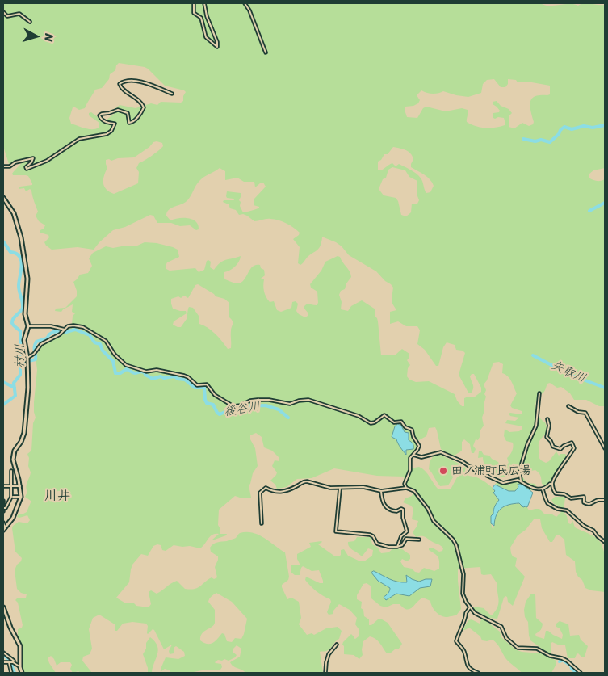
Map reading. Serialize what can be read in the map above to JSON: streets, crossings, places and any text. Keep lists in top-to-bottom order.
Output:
{
  "districts": ["川井"],
  "water": ["村川", "矢取川", "後谷川"],
  "places": ["田ノ浦町民広場"],
  "north": "right"
}
